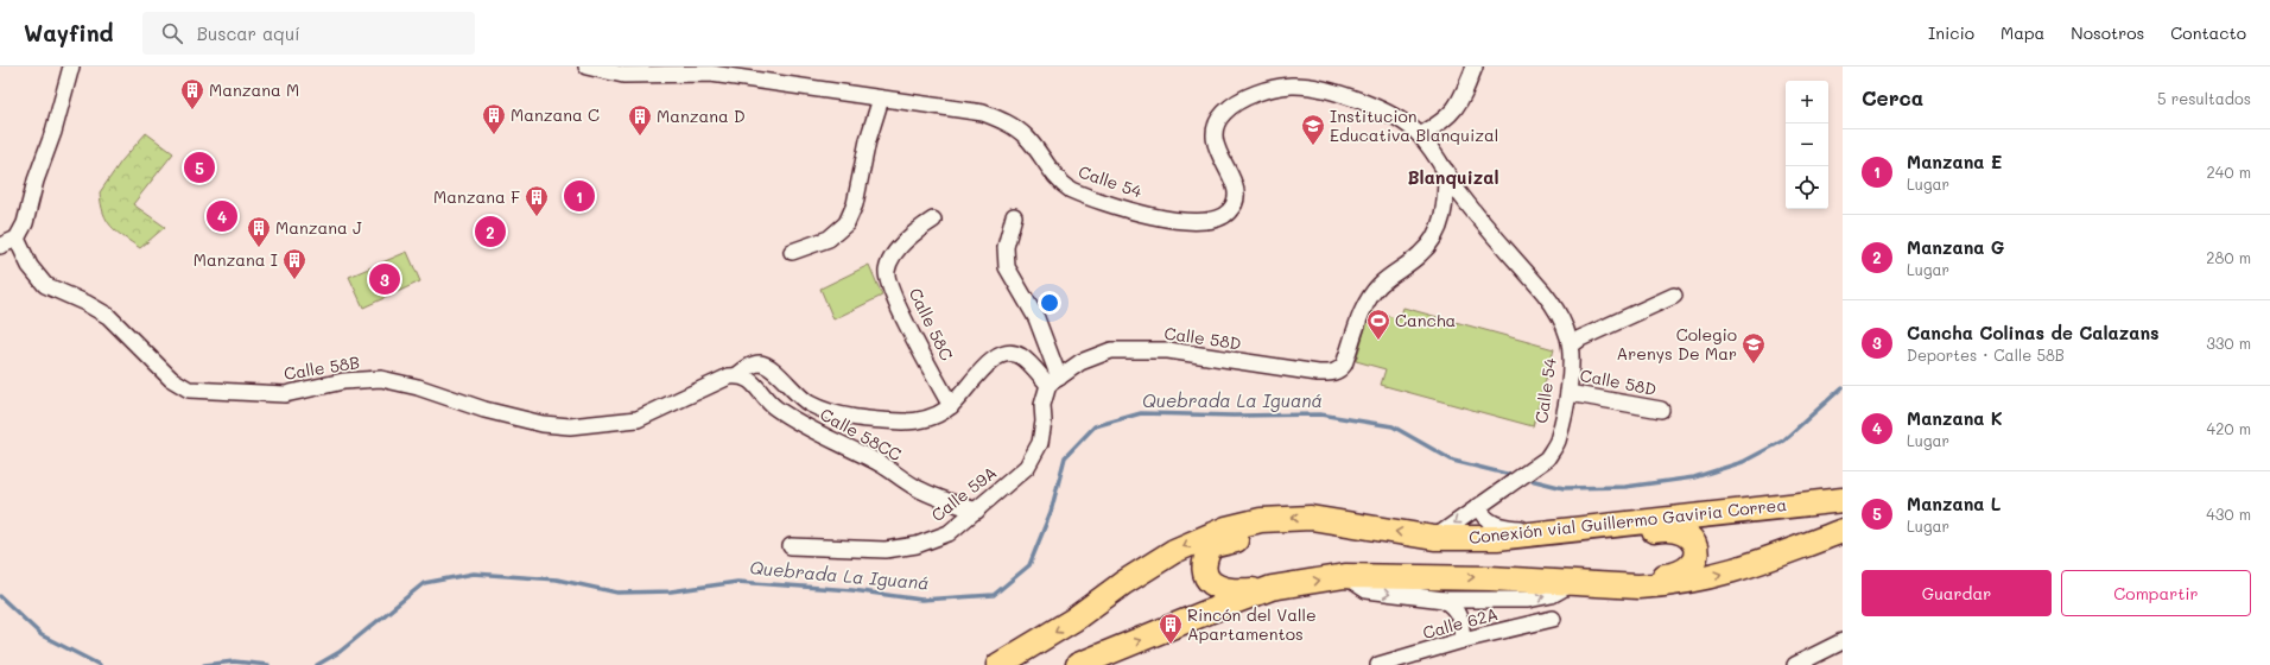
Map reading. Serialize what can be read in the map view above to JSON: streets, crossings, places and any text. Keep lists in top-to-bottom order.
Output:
{
  "streets": {
    "highway": ["Conexión vial Guillermo Gaviria Correa"],
    "street": [
      "Calle 54",
      "Calle 58C",
      "Calle 58D",
      "Calle 58B",
      "Calle 58CC",
      "Calle 59A",
      "Calle 62A"
    ]
  },
  "crossings": [
    ["Calle 54", "Calle 58D"],
    ["Calle 54", "Conexión vial Guillermo Gaviria Correa"],
    ["Calle 58D", "Calle 59A"],
    ["Calle 58B", "Calle 58CC"],
    ["Calle 58CC", "Calle 59A"]
  ],
  "districts": ["Blanquizal"],
  "water": ["Quebrada La Iguaná"],
  "places": {
    "building": [
      "Manzana M",
      "Manzana C",
      "Manzana D",
      "Manzana F",
      "Manzana J",
      "Manzana I",
      "Rincón del Valle Apartamentos"
    ],
    "school or university": ["Institucion Educativa Blanquizal", "Colegio Arenys De Mar"],
    "sports": ["Cancha"]
  },
  "page": {
    "header": "Wayfind",
    "search": "Buscar aquí",
    "nav": [
      "Inicio",
      "Mapa",
      "Nosotros",
      "Contacto"
    ],
    "heading": ["Cerca", "5 resultados"],
    "map_buttons": ["+", "−"],
    "list": [
      {
        "mark": "1",
        "name": "Manzana E",
        "note": "Lugar",
        "value": "240 m"
      },
      {
        "mark": "2",
        "name": "Manzana G",
        "note": "Lugar",
        "value": "280 m"
      },
      {
        "mark": "3",
        "name": "Cancha Colinas de Calazans",
        "note": "Deportes · Calle 58B",
        "value": "330 m"
      },
      {
        "mark": "4",
        "name": "Manzana K",
        "note": "Lugar",
        "value": "420 m"
      },
      {
        "mark": "5",
        "name": "Manzana L",
        "note": "Lugar",
        "value": "430 m"
      }
    ],
    "pins": [
      "5",
      "1",
      "4",
      "2",
      "3"
    ],
    "buttons": ["Guardar", "Compartir"]
  }
}
